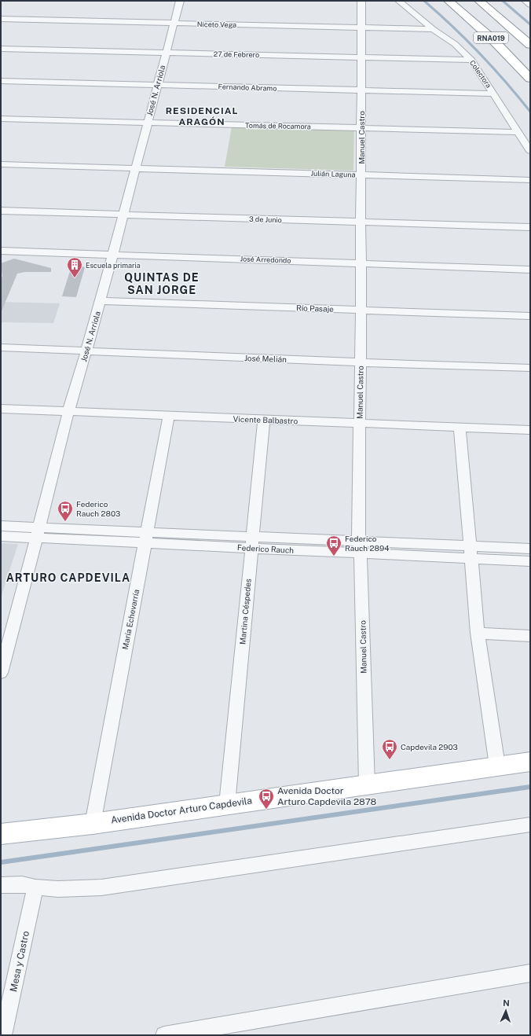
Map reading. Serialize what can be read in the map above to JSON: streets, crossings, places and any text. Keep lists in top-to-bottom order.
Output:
{
  "streets": {
    "main road": ["RNA019", "Avenida Doctor Arturo Capdevila"],
    "street": [
      "Niceto Vega",
      "27 de Febrero",
      "Colectora",
      "Fernando Abramo",
      "José N. Arriola",
      "Tomás de Rocamora",
      "Manuel Castro",
      "Julián Laguna",
      "3 de Junio",
      "José Arredondo",
      "Río Pasaje",
      "José Melián",
      "Vicente Balbastro",
      "Federico Rauch",
      "Martina Céspedes",
      "María Echevarría",
      "Mesa y Castro"
    ]
  },
  "crossings": [
    ["Niceto Vega", "Colectora"],
    ["Niceto Vega", "José N. Arriola"],
    ["Niceto Vega", "Manuel Castro"],
    ["27 de Febrero", "Colectora"],
    ["27 de Febrero", "José N. Arriola"],
    ["27 de Febrero", "Manuel Castro"],
    ["Colectora", "Fernando Abramo"],
    ["Colectora", "Tomás de Rocamora"],
    ["Fernando Abramo", "José N. Arriola"],
    ["Fernando Abramo", "Manuel Castro"],
    ["José N. Arriola", "Tomás de Rocamora"],
    ["José N. Arriola", "Julián Laguna"],
    ["José N. Arriola", "3 de Junio"],
    ["José N. Arriola", "José Arredondo"],
    ["José N. Arriola", "Río Pasaje"],
    ["José N. Arriola", "José Melián"],
    ["José N. Arriola", "Vicente Balbastro"],
    ["José N. Arriola", "Federico Rauch"],
    ["Tomás de Rocamora", "Manuel Castro"],
    ["Manuel Castro", "Julián Laguna"],
    ["Manuel Castro", "3 de Junio"],
    ["Manuel Castro", "José Arredondo"],
    ["Manuel Castro", "Río Pasaje"],
    ["Manuel Castro", "José Melián"],
    ["Manuel Castro", "Vicente Balbastro"],
    ["Manuel Castro", "Federico Rauch"],
    ["Manuel Castro", "Avenida Doctor Arturo Capdevila"],
    ["Vicente Balbastro", "Martina Céspedes"],
    ["Vicente Balbastro", "María Echevarría"],
    ["Federico Rauch", "Martina Céspedes"],
    ["Federico Rauch", "María Echevarría"],
    ["Martina Céspedes", "Avenida Doctor Arturo Capdevila"],
    ["María Echevarría", "Avenida Doctor Arturo Capdevila"]
  ],
  "districts": ["RESIDENCIAL ARAGÓN", "QUINTAS DE SAN JORGE", "ARTURO CAPDEVILA"],
  "places": {
    "building": ["Escuela primaria"],
    "bus stop": [
      "Federico Rauch 2803",
      "Federico Rauch 2894",
      "Capdevila 2903",
      "Avenida Doctor Arturo Capdevila 2878"
    ]
  },
  "north": "top"
}
